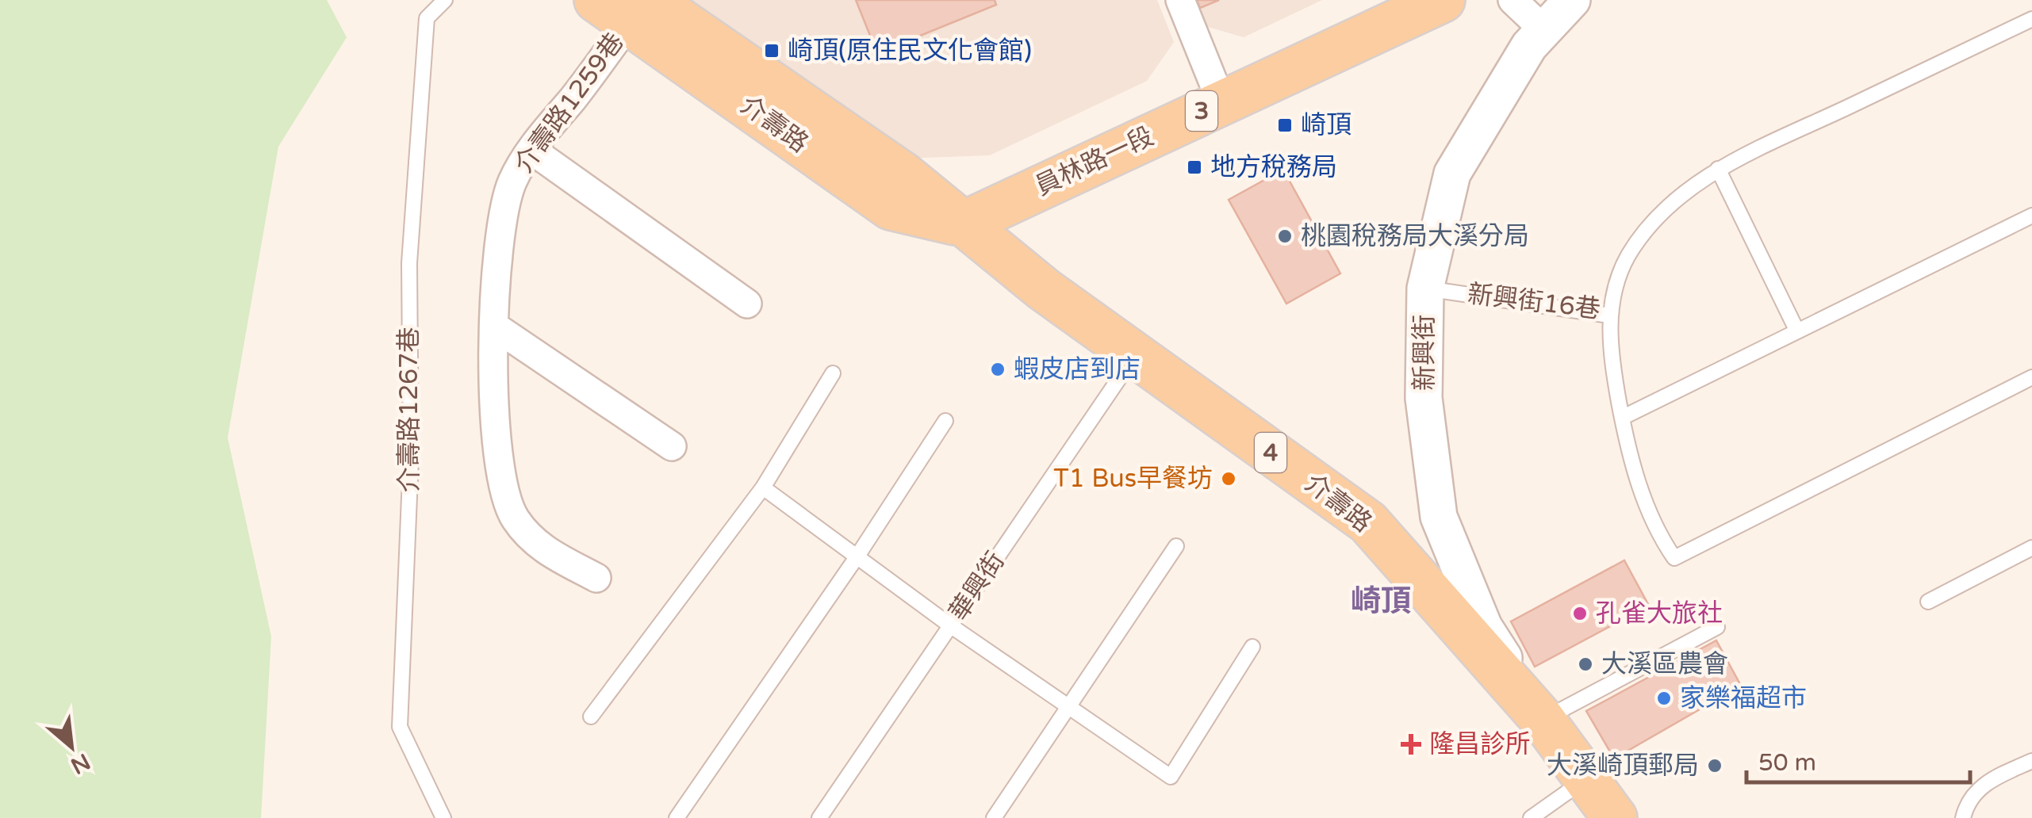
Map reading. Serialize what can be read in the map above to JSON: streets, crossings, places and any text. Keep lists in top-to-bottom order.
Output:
{
  "streets": {
    "main road": [
      "3",
      "介壽路",
      "員林路一段",
      "4"
    ],
    "street": ["介壽路1259巷", "新興街"],
    "lane": ["新興街16巷", "介壽路1267巷", "華興街"]
  },
  "crossings": [
    ["介壽路1259巷", "介壽路"],
    ["介壽路", "員林路一段"],
    ["介壽路", "新興街"],
    ["介壽路", "華興街"],
    ["新興街16巷", "新興街"]
  ],
  "districts": ["崎頂"],
  "places": {
    "transit": ["崎頂(原住民文化會館)", "崎頂", "地方稅務局"],
    "other": [
      "桃園稅務局大溪分局",
      "蝦皮店到店",
      "T1 Bus早餐坊",
      "孔雀大旅社",
      "大溪區農會",
      "家樂福超市",
      "大溪崎頂郵局"
    ],
    "health": ["隆昌診所"]
  },
  "scale_bar": "50 m",
  "north": "bottom right"
}
